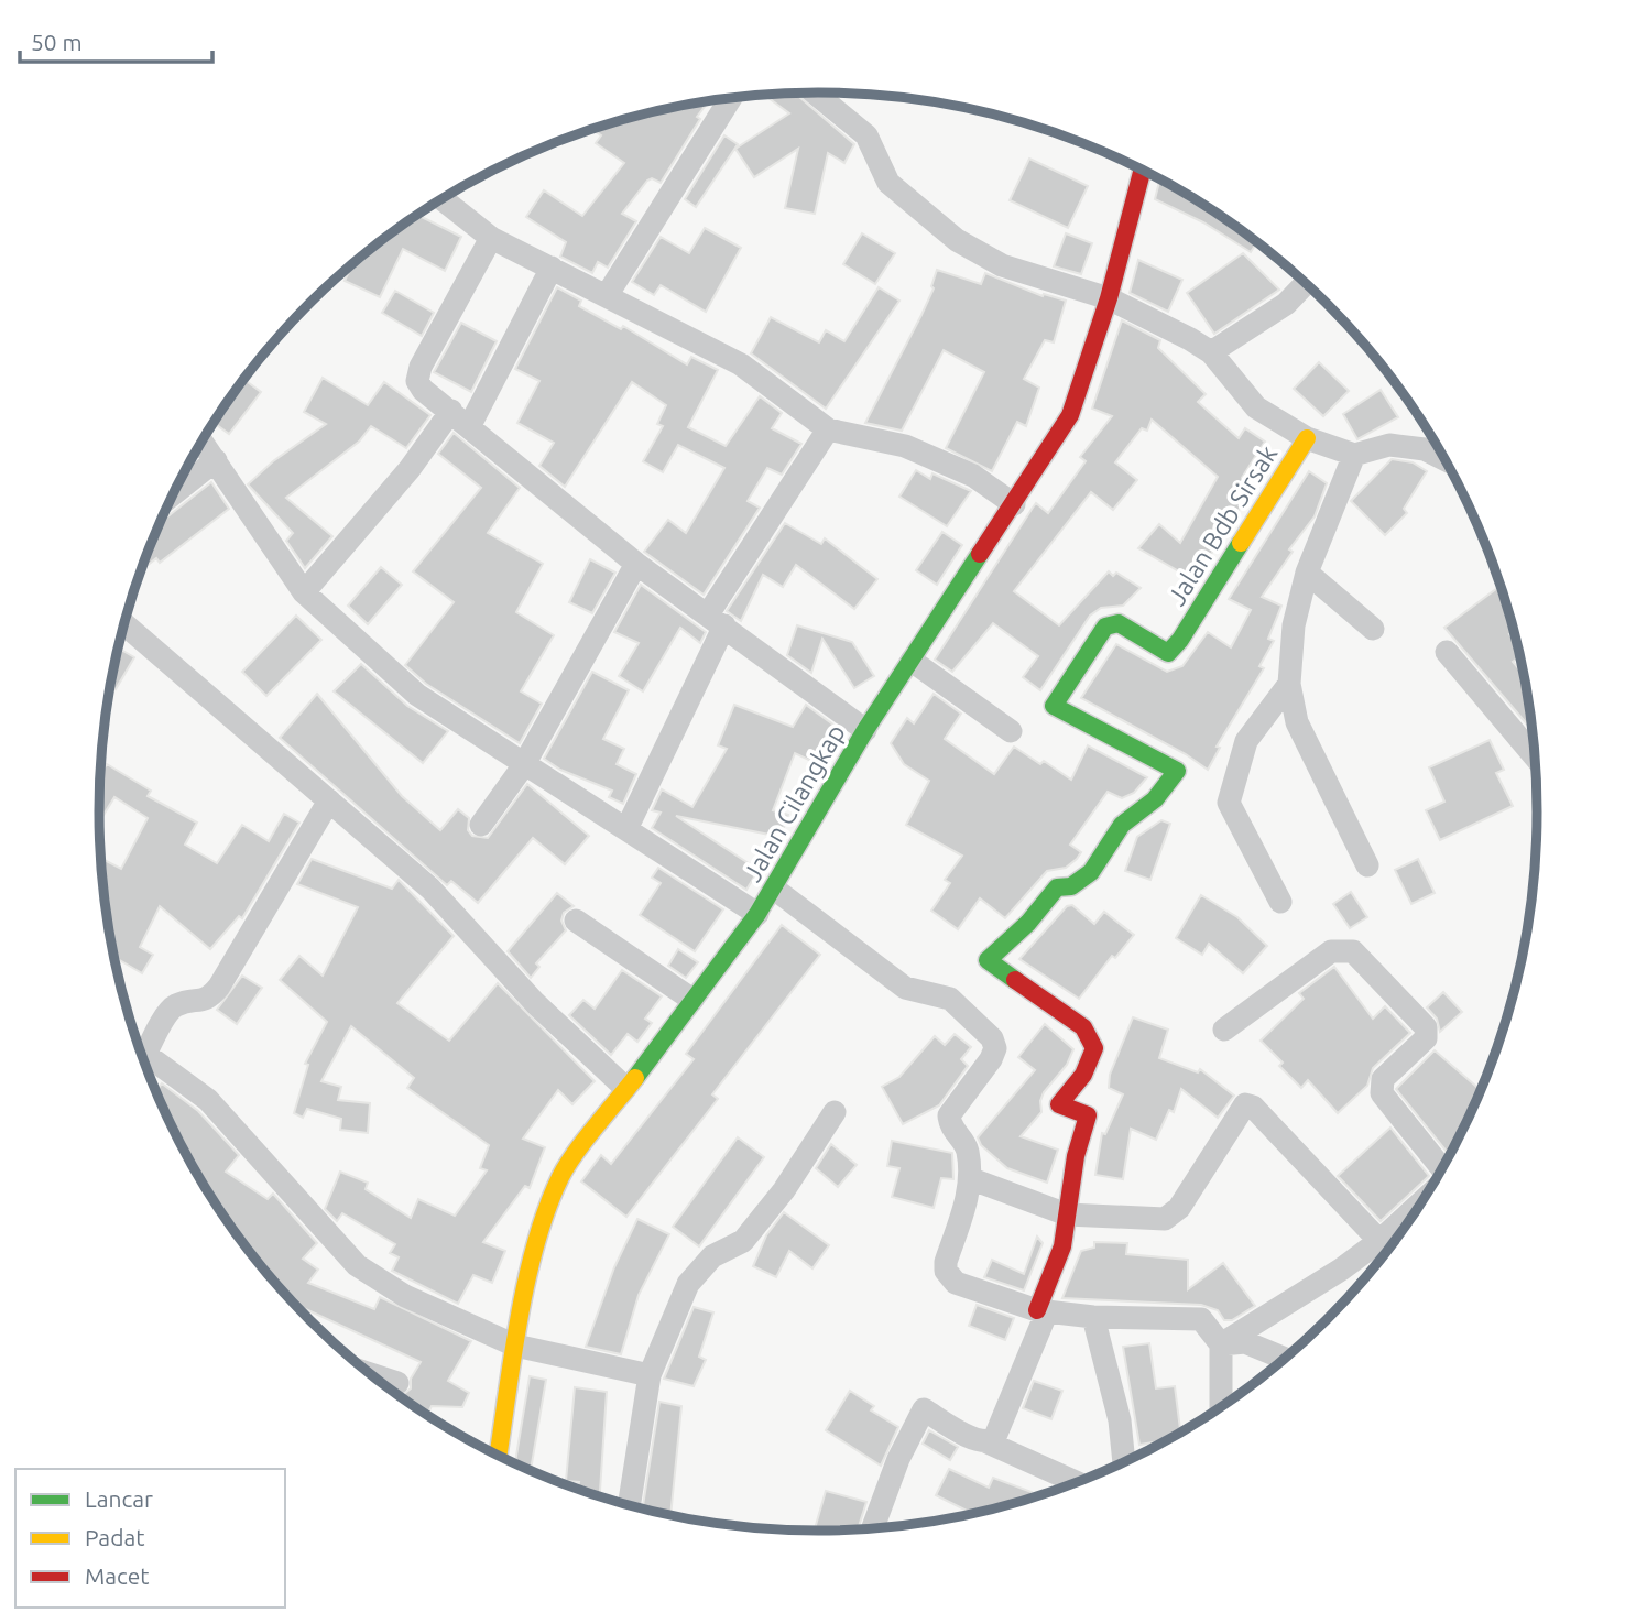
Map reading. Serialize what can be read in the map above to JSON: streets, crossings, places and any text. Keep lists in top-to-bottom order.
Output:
{
  "streets": {
    "street": ["Jalan Bdb Sirsak", "Jalan Cilangkap"]
  },
  "legend": ["Lancar", "Padat", "Macet"],
  "scale_bar": "50 m"
}
